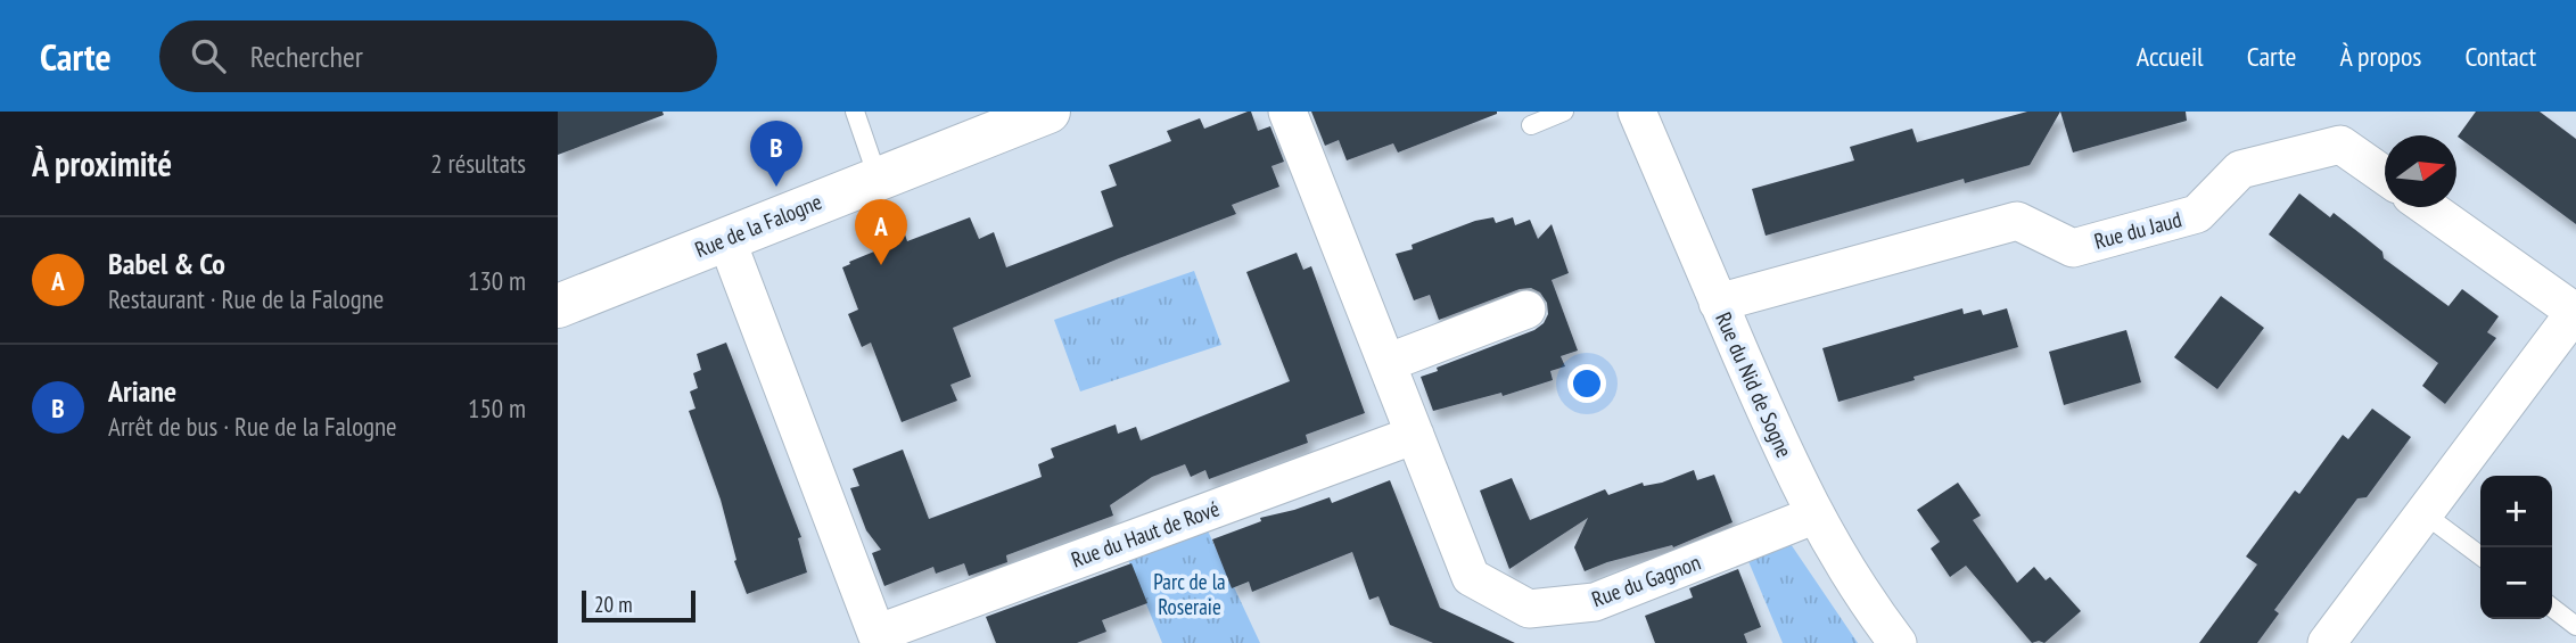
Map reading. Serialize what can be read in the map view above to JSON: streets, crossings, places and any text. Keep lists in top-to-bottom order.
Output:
{
  "streets": {
    "street": [
      "Rue de la Falogne",
      "Rue du Jaud",
      "Rue du Nid de Sogne",
      "Rue du Haut de Rové",
      "Rue du Gagnon"
    ]
  },
  "crossings": [
    ["Rue de la Falogne", "Rue du Haut de Rové"],
    ["Rue du Jaud", "Rue du Nid de Sogne"],
    ["Rue du Nid de Sogne", "Rue du Gagnon"],
    ["Rue du Haut de Rové", "Rue du Gagnon"]
  ],
  "parks": ["Parc de la Roseraie"],
  "scale_bar": "20 m",
  "north": "right",
  "page": {
    "header": "Carte",
    "search": "Rechercher",
    "nav": [
      "Accueil",
      "Carte",
      "À propos",
      "Contact"
    ],
    "heading": ["À proximité", "2 résultats"],
    "pins": ["B", "A"],
    "list": [
      {
        "mark": "A",
        "name": "Babel & Co",
        "note": "Restaurant · Rue de la Falogne",
        "value": "130 m"
      },
      {
        "mark": "B",
        "name": "Ariane",
        "note": "Arrêt de bus · Rue de la Falogne",
        "value": "150 m"
      }
    ],
    "map_buttons": ["+", "−"],
    "scale": "20 m"
  }
}
